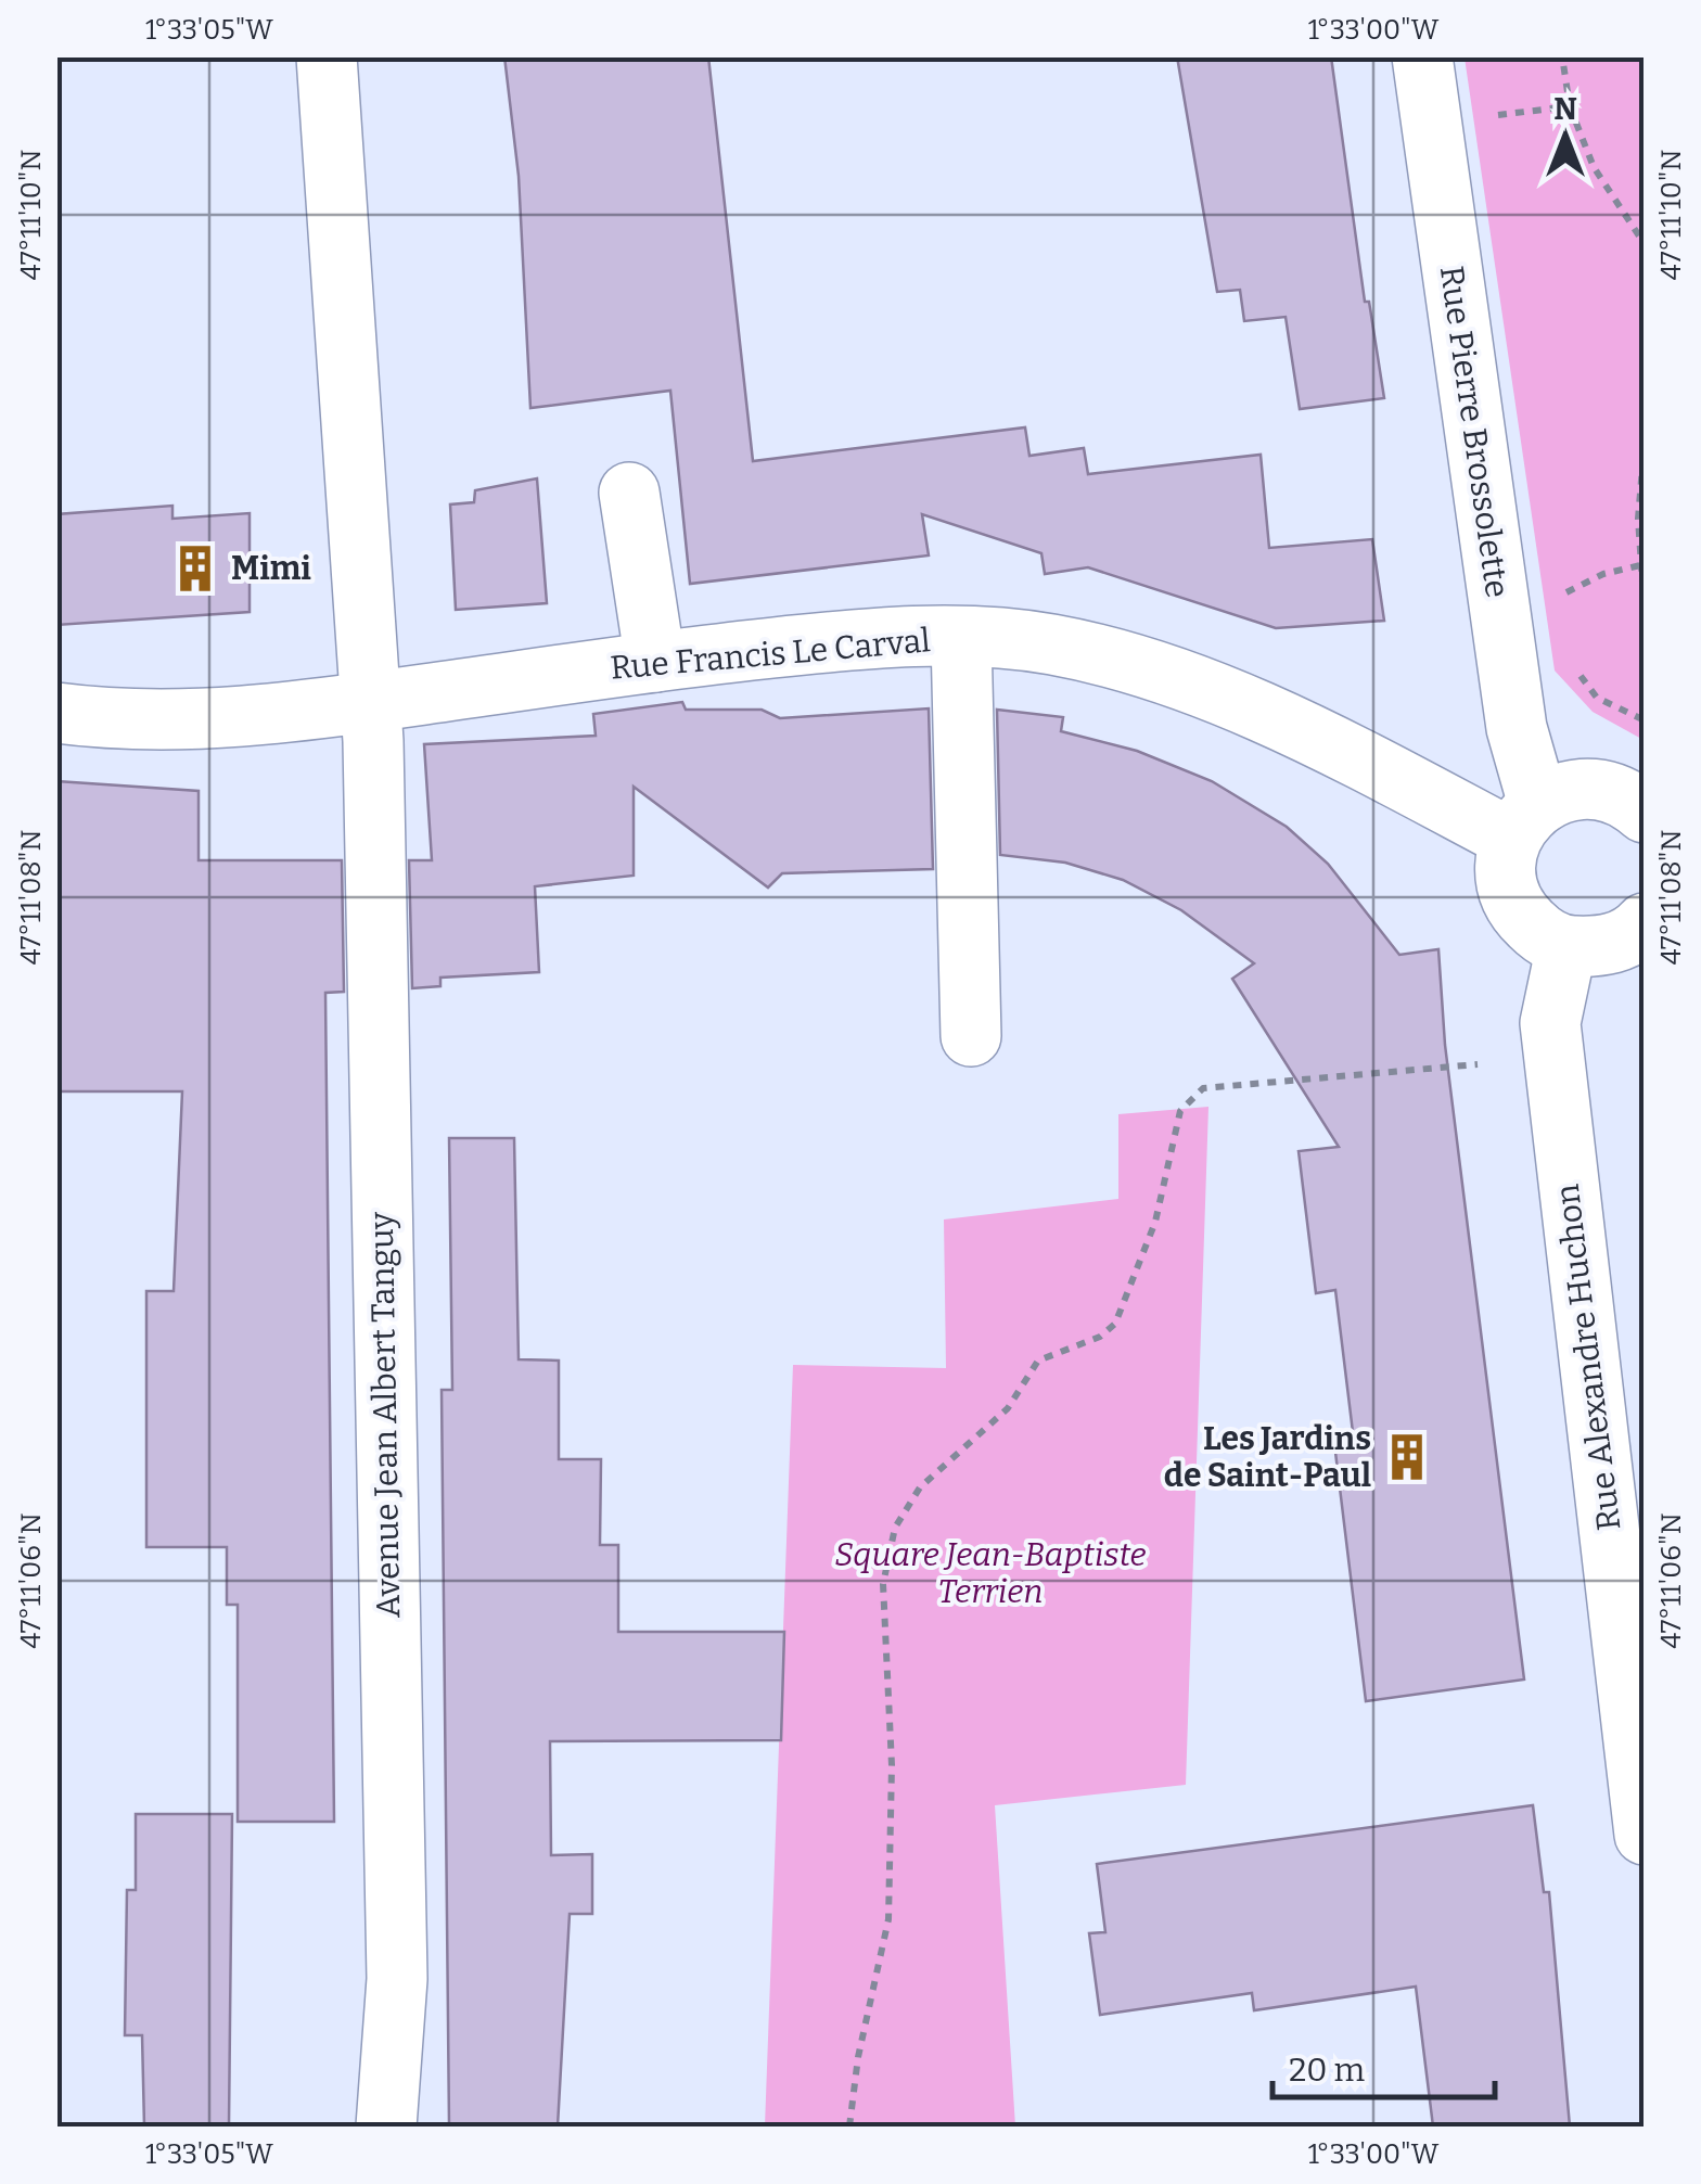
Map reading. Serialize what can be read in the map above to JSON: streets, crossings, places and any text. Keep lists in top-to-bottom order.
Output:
{
  "streets": {
    "street": [
      "Rue Pierre Brossolette",
      "Rue Francis Le Carval",
      "Rue Alexandre Huchon",
      "Avenue Jean Albert Tanguy"
    ]
  },
  "crossings": [
    ["Rue Pierre Brossolette", "Rue Francis Le Carval"],
    ["Rue Pierre Brossolette", "Rue Alexandre Huchon"],
    ["Rue Francis Le Carval", "Avenue Jean Albert Tanguy"]
  ],
  "parks": ["Square Jean-Baptiste Terrien"],
  "places": {
    "building": ["Mimi", "Les Jardins de Saint-Paul"]
  },
  "scale_bar": "20 m",
  "north": "top",
  "coordinates": [
    "1°33'05\"W",
    "1°33'00\"W",
    "47°11'10\"N",
    "47°11'08\"N",
    "47°11'06\"N"
  ]
}
